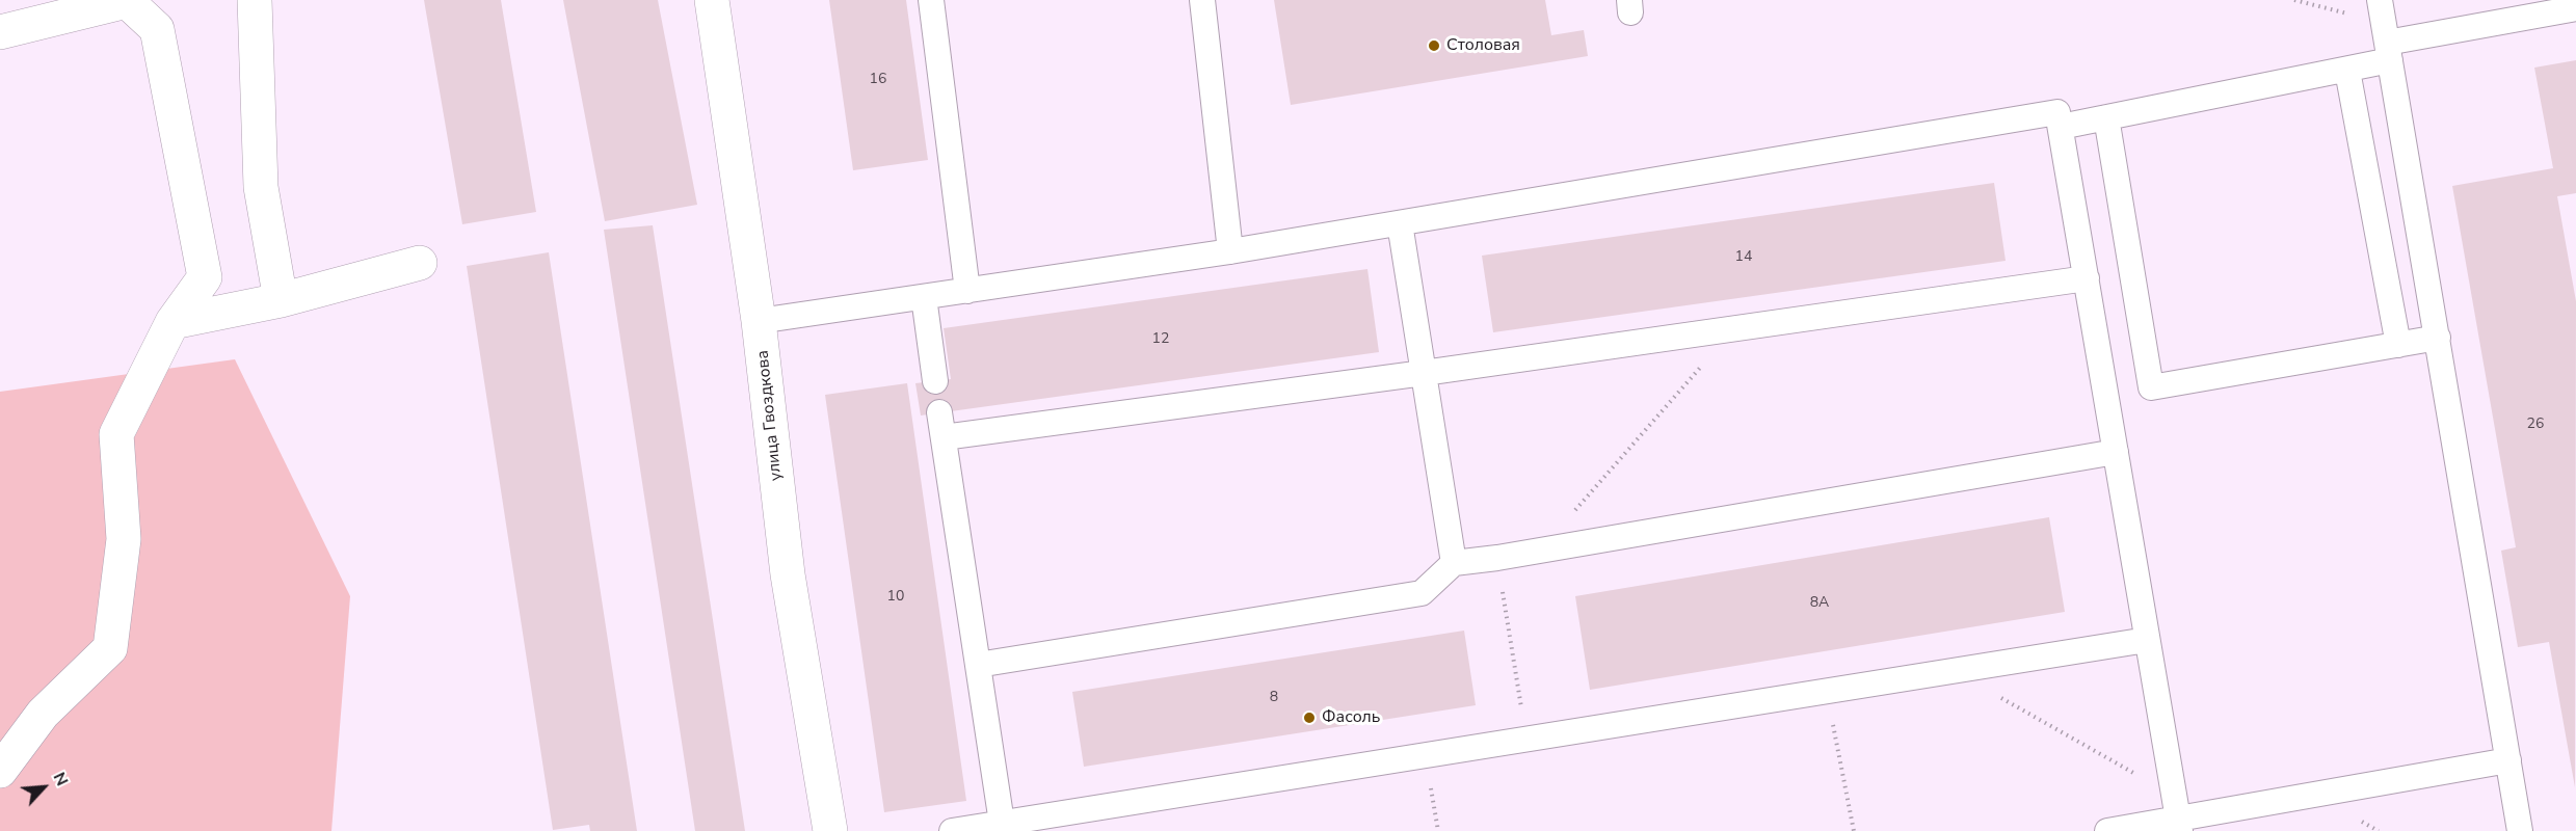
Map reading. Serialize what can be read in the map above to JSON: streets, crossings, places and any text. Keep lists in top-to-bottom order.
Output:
{
  "streets": {
    "street": ["улица Гвоздкова"]
  },
  "places": ["Столовая", "Фасоль"],
  "house_numbers": [
    "16",
    "14",
    "12",
    "26",
    "10",
    "8А",
    "8"
  ],
  "north": "top right"
}
